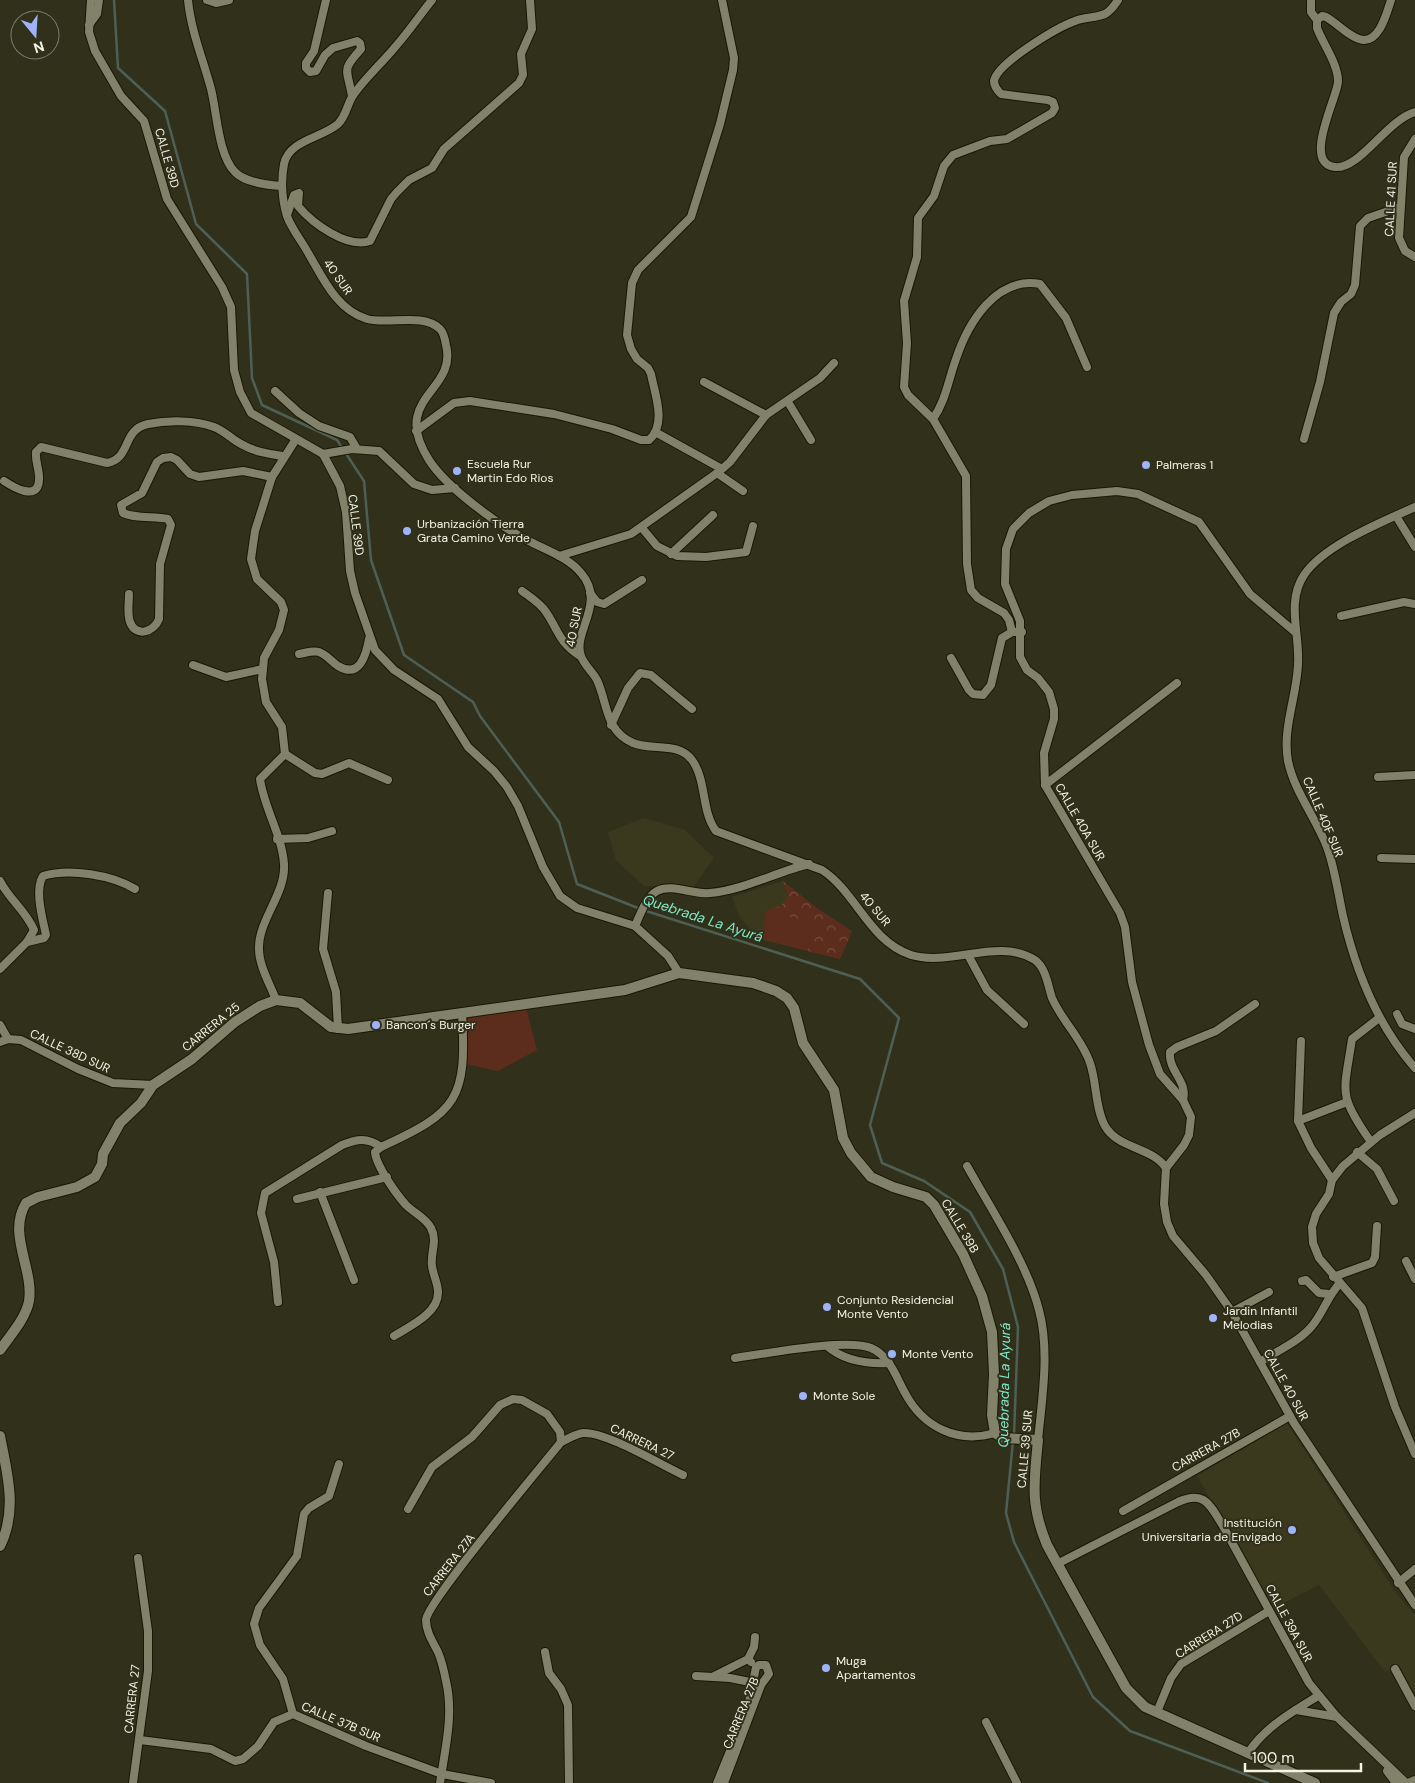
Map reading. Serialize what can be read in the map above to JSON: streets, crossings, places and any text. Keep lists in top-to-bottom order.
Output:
{
  "streets": {
    "street": [
      "CALLE 39D",
      "CALLE 41 SUR",
      "40 SUR",
      "CALLE 40F SUR",
      "CALLE 40A SUR",
      "CARRERA 25",
      "CALLE 38D SUR",
      "CALLE 39B",
      "CALLE 40 SUR",
      "CARRERA 27",
      "CALLE 39 SUR",
      "CARRERA 27B",
      "CARRERA 27A",
      "CALLE 39A SUR",
      "CARRERA 27D",
      "CALLE 37B SUR"
    ]
  },
  "crossings": [
    ["40 SUR", "CALLE 40A SUR"],
    ["40 SUR", "CALLE 40 SUR"],
    ["CALLE 40F SUR", "CALLE 40A SUR"],
    ["CALLE 40A SUR", "CALLE 40 SUR"],
    ["CARRERA 25", "CALLE 38D SUR"],
    ["CALLE 40 SUR", "CARRERA 27B"],
    ["CARRERA 27", "CARRERA 27A"],
    ["CARRERA 27", "CALLE 37B SUR"],
    ["CALLE 39 SUR", "CARRERA 27D"],
    ["CARRERA 27A", "CALLE 37B SUR"],
    ["CALLE 39A SUR", "CARRERA 27D"]
  ],
  "water": ["Quebrada La Ayurá"],
  "places": [
    "Palmeras 1",
    "Escuela Rur Martin Edo Rios",
    "Urbanización Tierra Grata Camino Verde",
    "Bancon´s Burger",
    "Conjunto Residencial Monte Vento",
    "Jardin Infantil Melodias",
    "Monte Vento",
    "Monte Sole",
    "Institución Universitaria de Envigado",
    "Muga Apartamentos"
  ],
  "scale_bar": "100 m",
  "north": "bottom"
}
